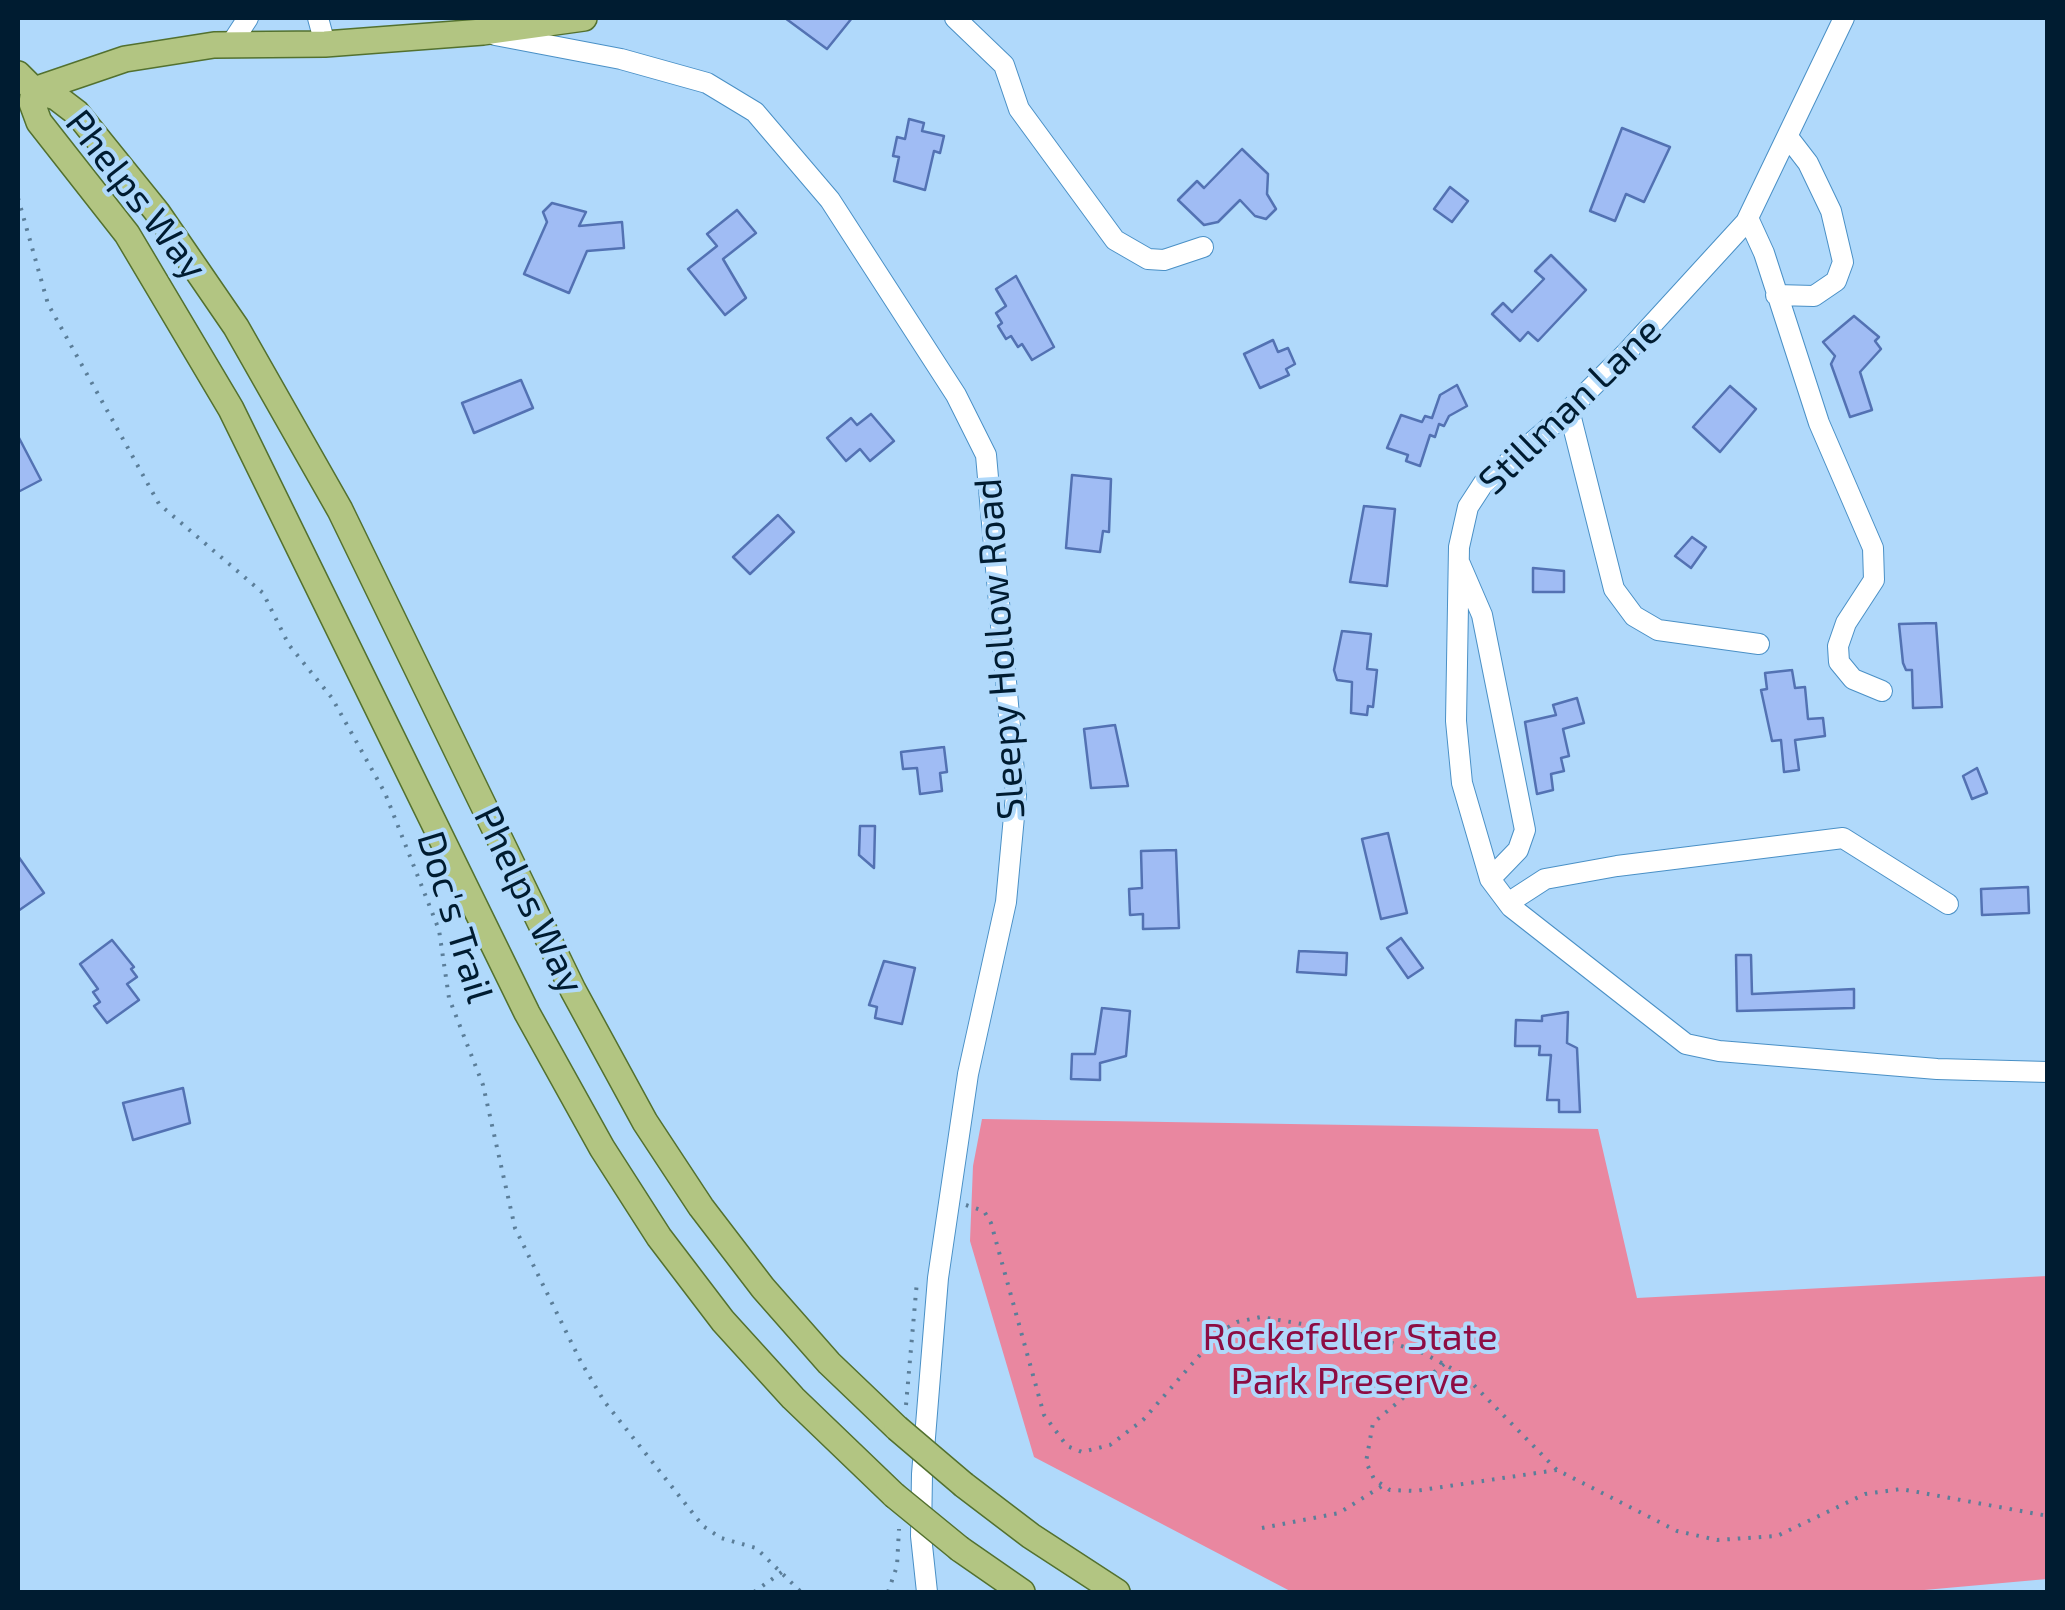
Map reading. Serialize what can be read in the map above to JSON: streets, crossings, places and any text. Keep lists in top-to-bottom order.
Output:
{
  "streets": {
    "main road": ["Phelps Way"],
    "street": ["Stillman Lane", "Sleepy Hollow Road"],
    "path": ["Doc's Trail"]
  },
  "parks": ["Rockefeller State Park Preserve"]
}
